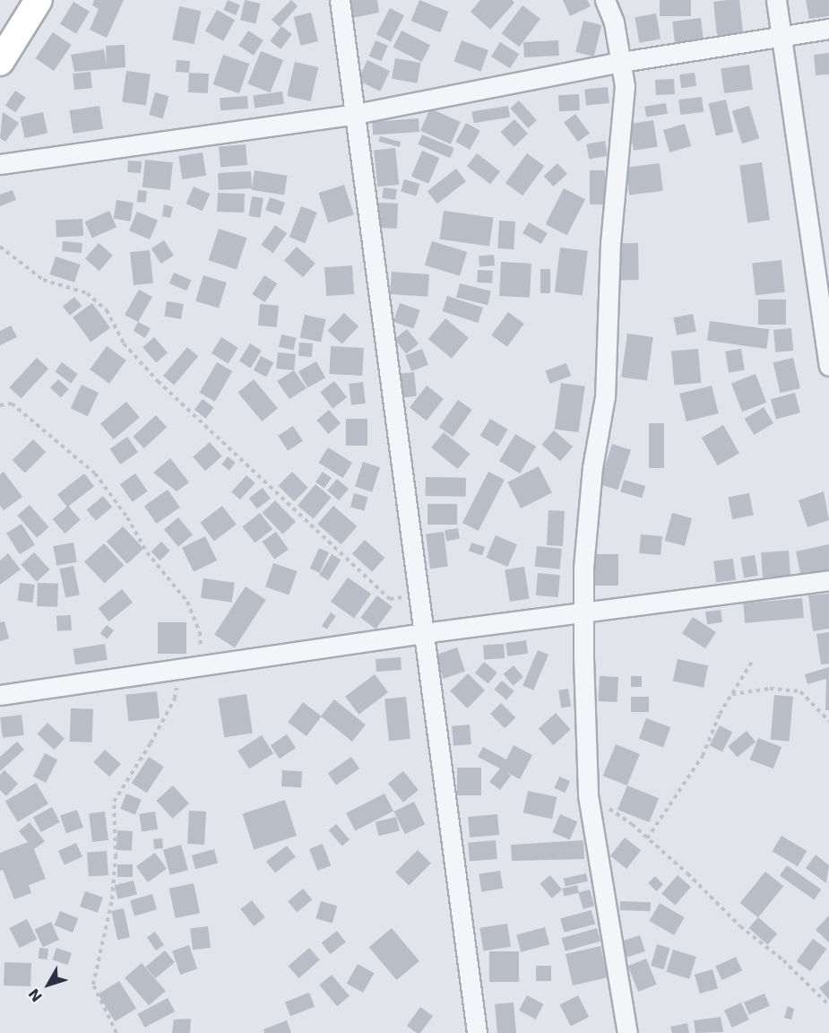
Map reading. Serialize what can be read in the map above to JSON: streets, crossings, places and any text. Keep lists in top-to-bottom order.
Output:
{
  "north": "bottom left"
}
